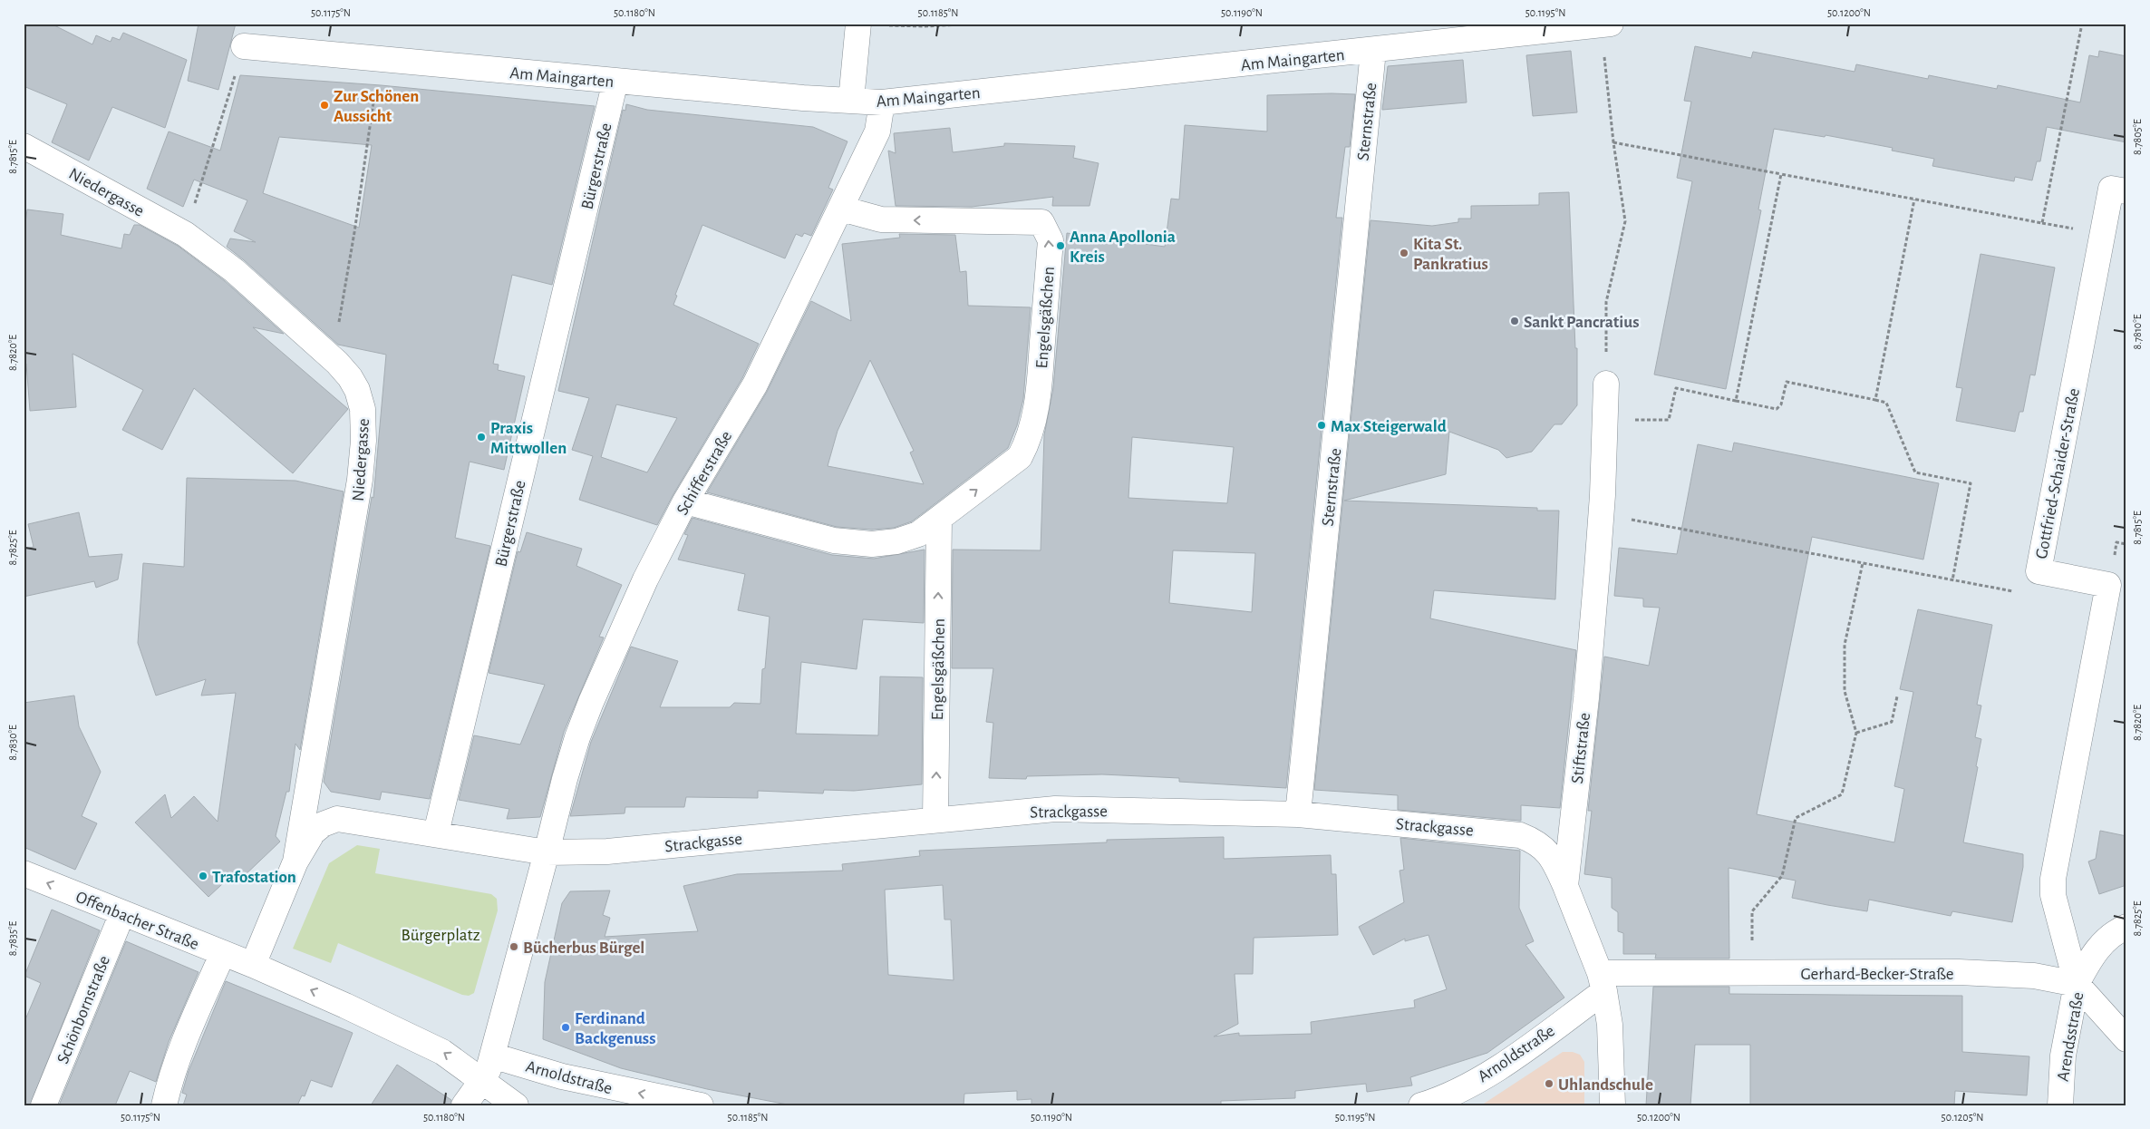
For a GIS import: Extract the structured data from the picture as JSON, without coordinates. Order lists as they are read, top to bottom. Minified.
{"streets":{"street":["Am Maingarten","Sternstraße","Bürgerstraße","Niedergasse","Engelsgäßchen","Schifferstraße","Gottfried-Schaider-Straße","Stiftstraße","Strackgasse","Offenbacher Straße","Gerhard-Becker-Straße","Schönbornstraße","Arendsstraße","Arnoldstraße"]},"crossings":[["Am Maingarten","Sternstraße"],["Am Maingarten","Bürgerstraße"],["Am Maingarten","Schifferstraße"],["Sternstraße","Strackgasse"],["Engelsgäßchen","Schifferstraße"],["Engelsgäßchen","Strackgasse"],["Schifferstraße","Strackgasse"],["Gottfried-Schaider-Straße","Gerhard-Becker-Straße"],["Gottfried-Schaider-Straße","Arendsstraße"],["Stiftstraße","Strackgasse"],["Stiftstraße","Gerhard-Becker-Straße"],["Stiftstraße","Arnoldstraße"],["Offenbacher Straße","Schönbornstraße"],["Gerhard-Becker-Straße","Arendsstraße"],["Gerhard-Becker-Straße","Arnoldstraße"]],"one_way":["Offenbacher Straße","Arnoldstraße"],"parks":["Bürgerplatz"],"places":["Zur Schönen Aussicht","Anna Apollonia Kreis","Kita St. Pankratius","Sankt Pancratius","Max Steigerwald","Praxis Mittwollen","Trafostation","Bücherbus Bürgel","Ferdinand Backgenuss","Uhlandschule"],"coordinates":["50.1175°N","50.1180°N","50.1185°N","50.1190°N","50.1195°N","50.1200°N","8.7805°E","8.7815°E","8.7810°E","8.7820°E","8.7825°E","8.7830°E","8.7835°E","50.1205°N"]}
